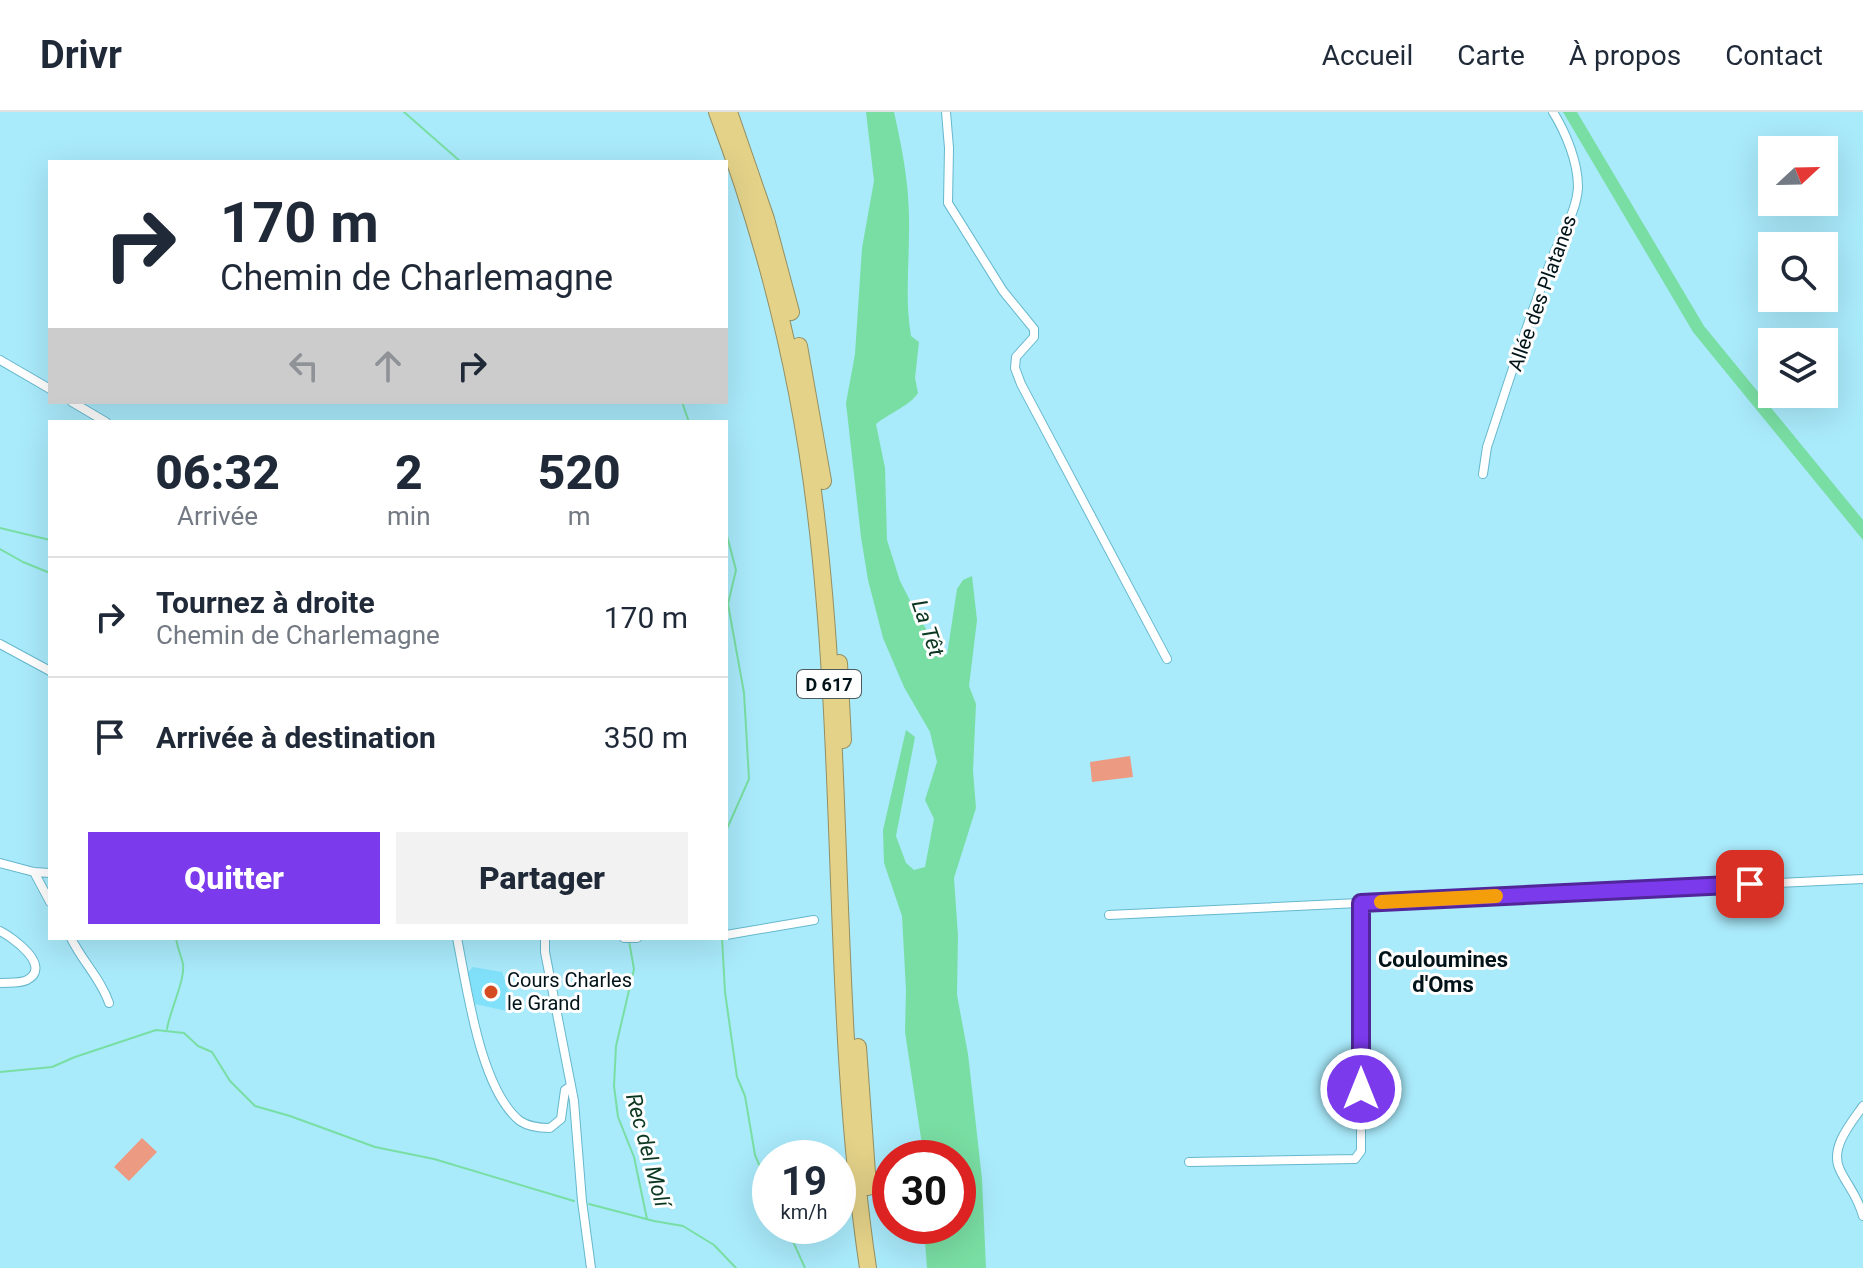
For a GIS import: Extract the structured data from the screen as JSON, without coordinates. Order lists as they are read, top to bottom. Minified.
{"streets":{"highway":["D 617"],"street":["Allée des Platanes"]},"districts":["Couloumines d'Oms"],"water":["La Têt","Rec del Molí"],"places":["Cours Charles le Grand"],"north":"right","page":{"header":"Drivr","nav":["Accueil","Carte","À propos","Contact"],"turn":["170 m","Chemin de Charlemagne"],"eta":["06:32","Arrivée","2","min","520","m"],"list":[{"name":"Tournez à droite","note":"Chemin de Charlemagne","value":"170 m"},{"name":"Arrivée à destination","value":"350 m"}],"buttons":["Quitter","Partager"],"speed":"19 km/h","limit":"30"}}
